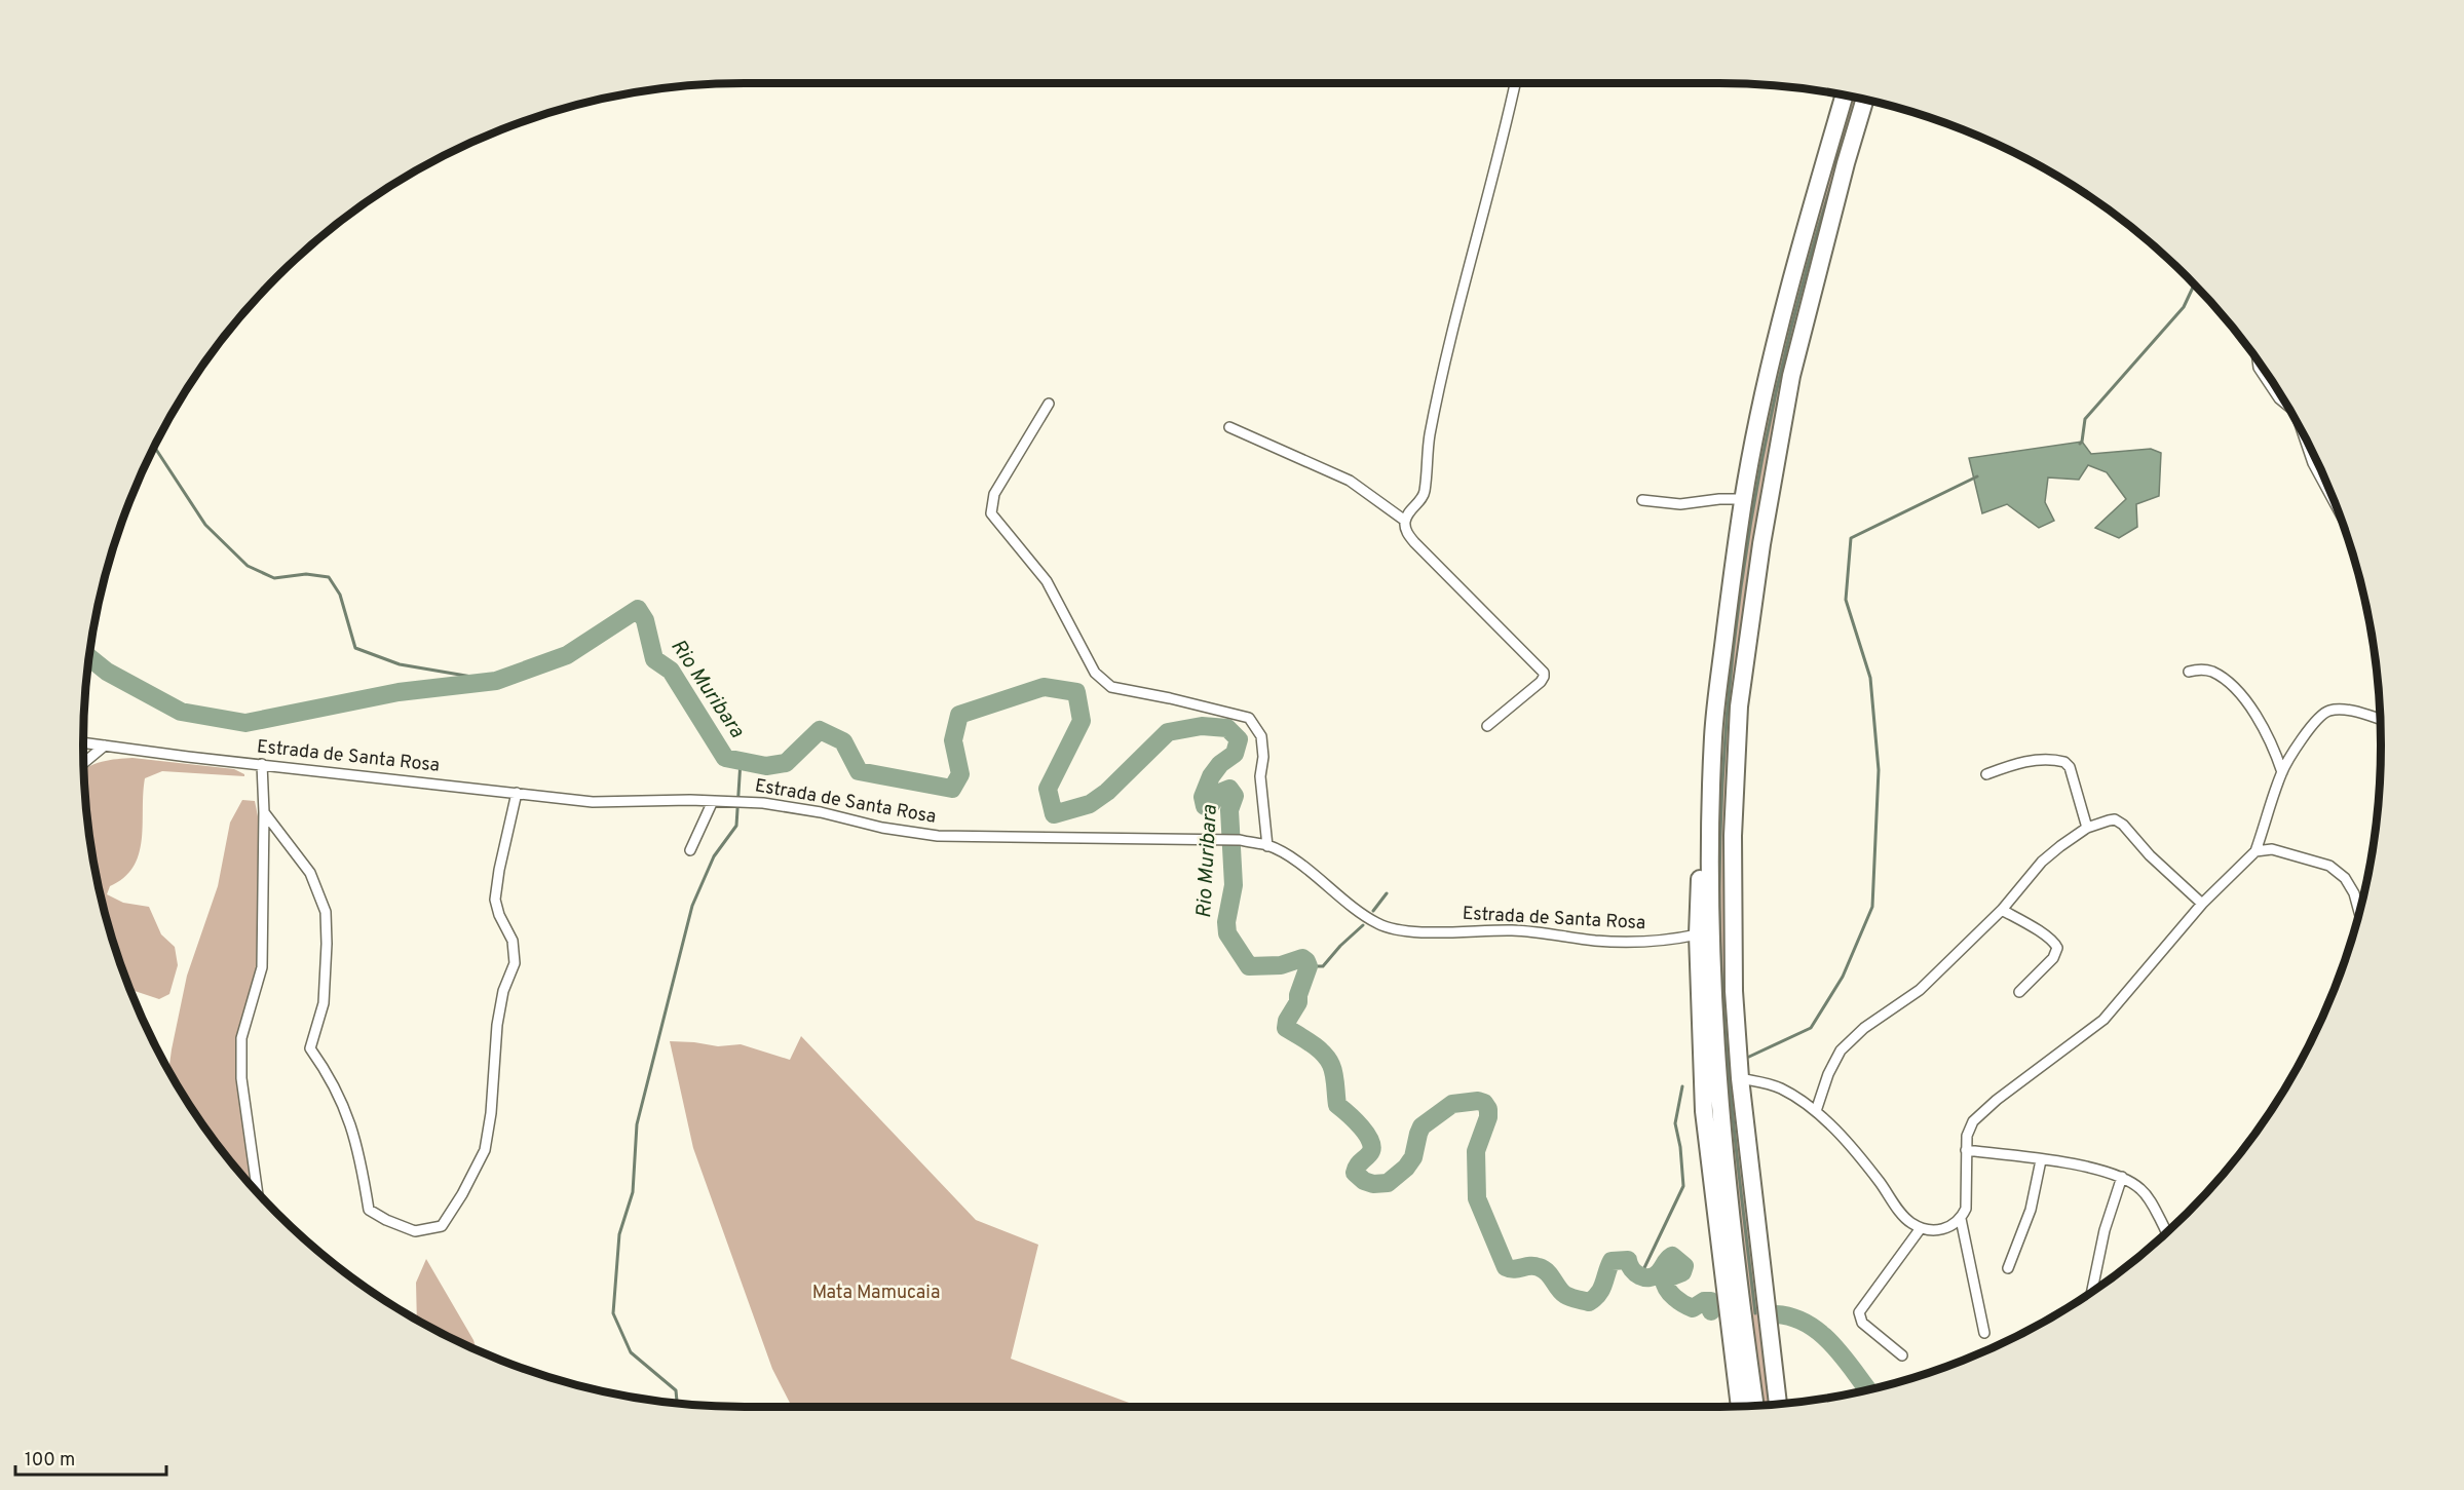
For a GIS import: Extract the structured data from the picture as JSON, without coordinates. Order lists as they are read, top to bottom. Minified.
{"streets":{"street":["Estrada de Santa Rosa"]},"water":["Rio Muribara"],"parks":["Mata Mamucaia"],"scale_bar":"100 m"}
